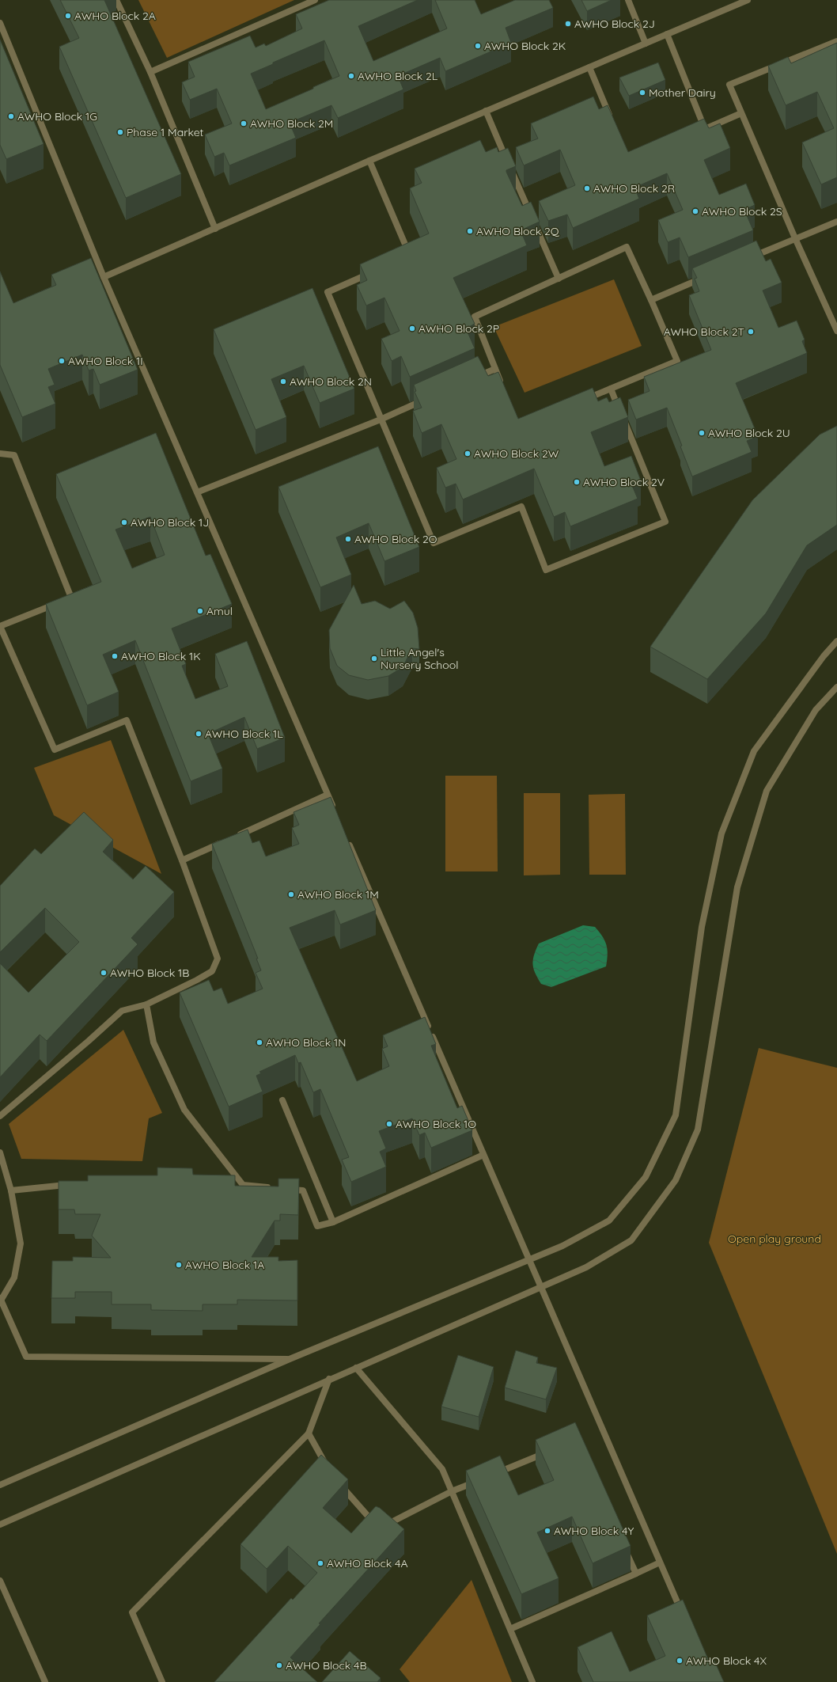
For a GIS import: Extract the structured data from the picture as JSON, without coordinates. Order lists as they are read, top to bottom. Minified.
{"parks":["Open play ground"],"places":["AWHO Block 2A","AWHO Block 2J","AWHO Block 2K","AWHO Block 2L","Mother Dairy","AWHO Block 1G","AWHO Block 2M","Phase 1 Market","AWHO Block 2R","AWHO Block 2S","AWHO Block 2Q","AWHO Block 2P","AWHO Block 2T","AWHO Block 1I","AWHO Block 2N","AWHO Block 2U","AWHO Block 2W","AWHO Block 2V","AWHO Block 1J","AWHO Block 2O","Amul","AWHO Block 1K","Little Angel's Nursery School","AWHO Block 1L","AWHO Block 1M","AWHO Block 1B","AWHO Block 1N","AWHO Block 1O","AWHO Block 1A","AWHO Block 4Y","AWHO Block 4A","AWHO Block 4X","AWHO Block 4B"]}
